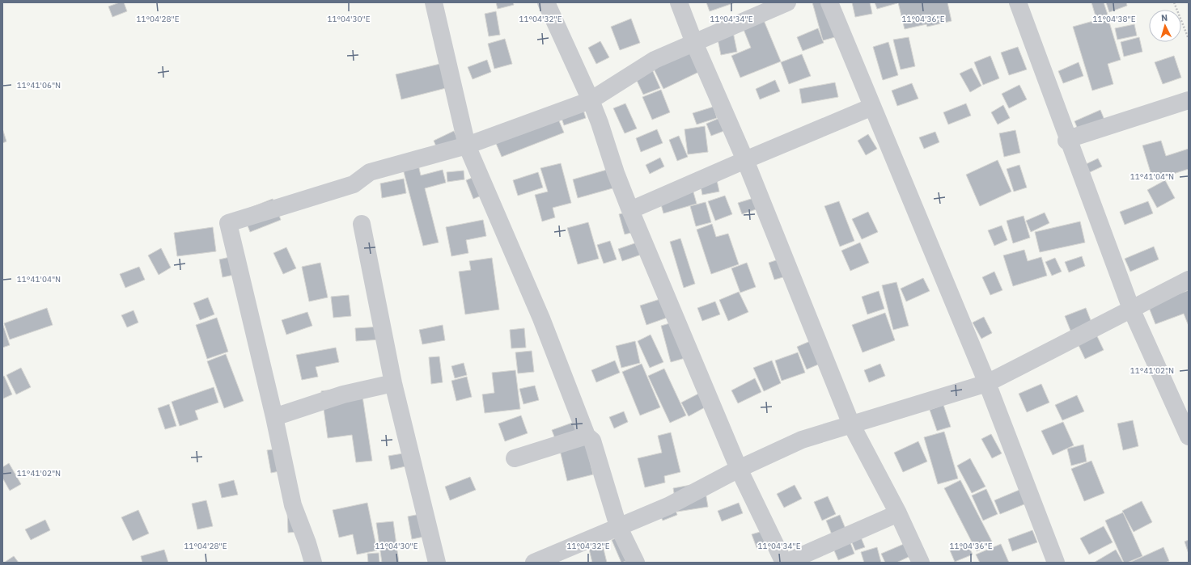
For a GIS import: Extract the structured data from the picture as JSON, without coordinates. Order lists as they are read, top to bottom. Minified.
{"north":"top","coordinates":["11°04'28\"E","11°04'30\"E","11°04'32\"E","11°04'34\"E","11°04'36\"E","11°04'38\"E","11°41'06\"N","11°41'04\"N","11°41'02\"N"]}
